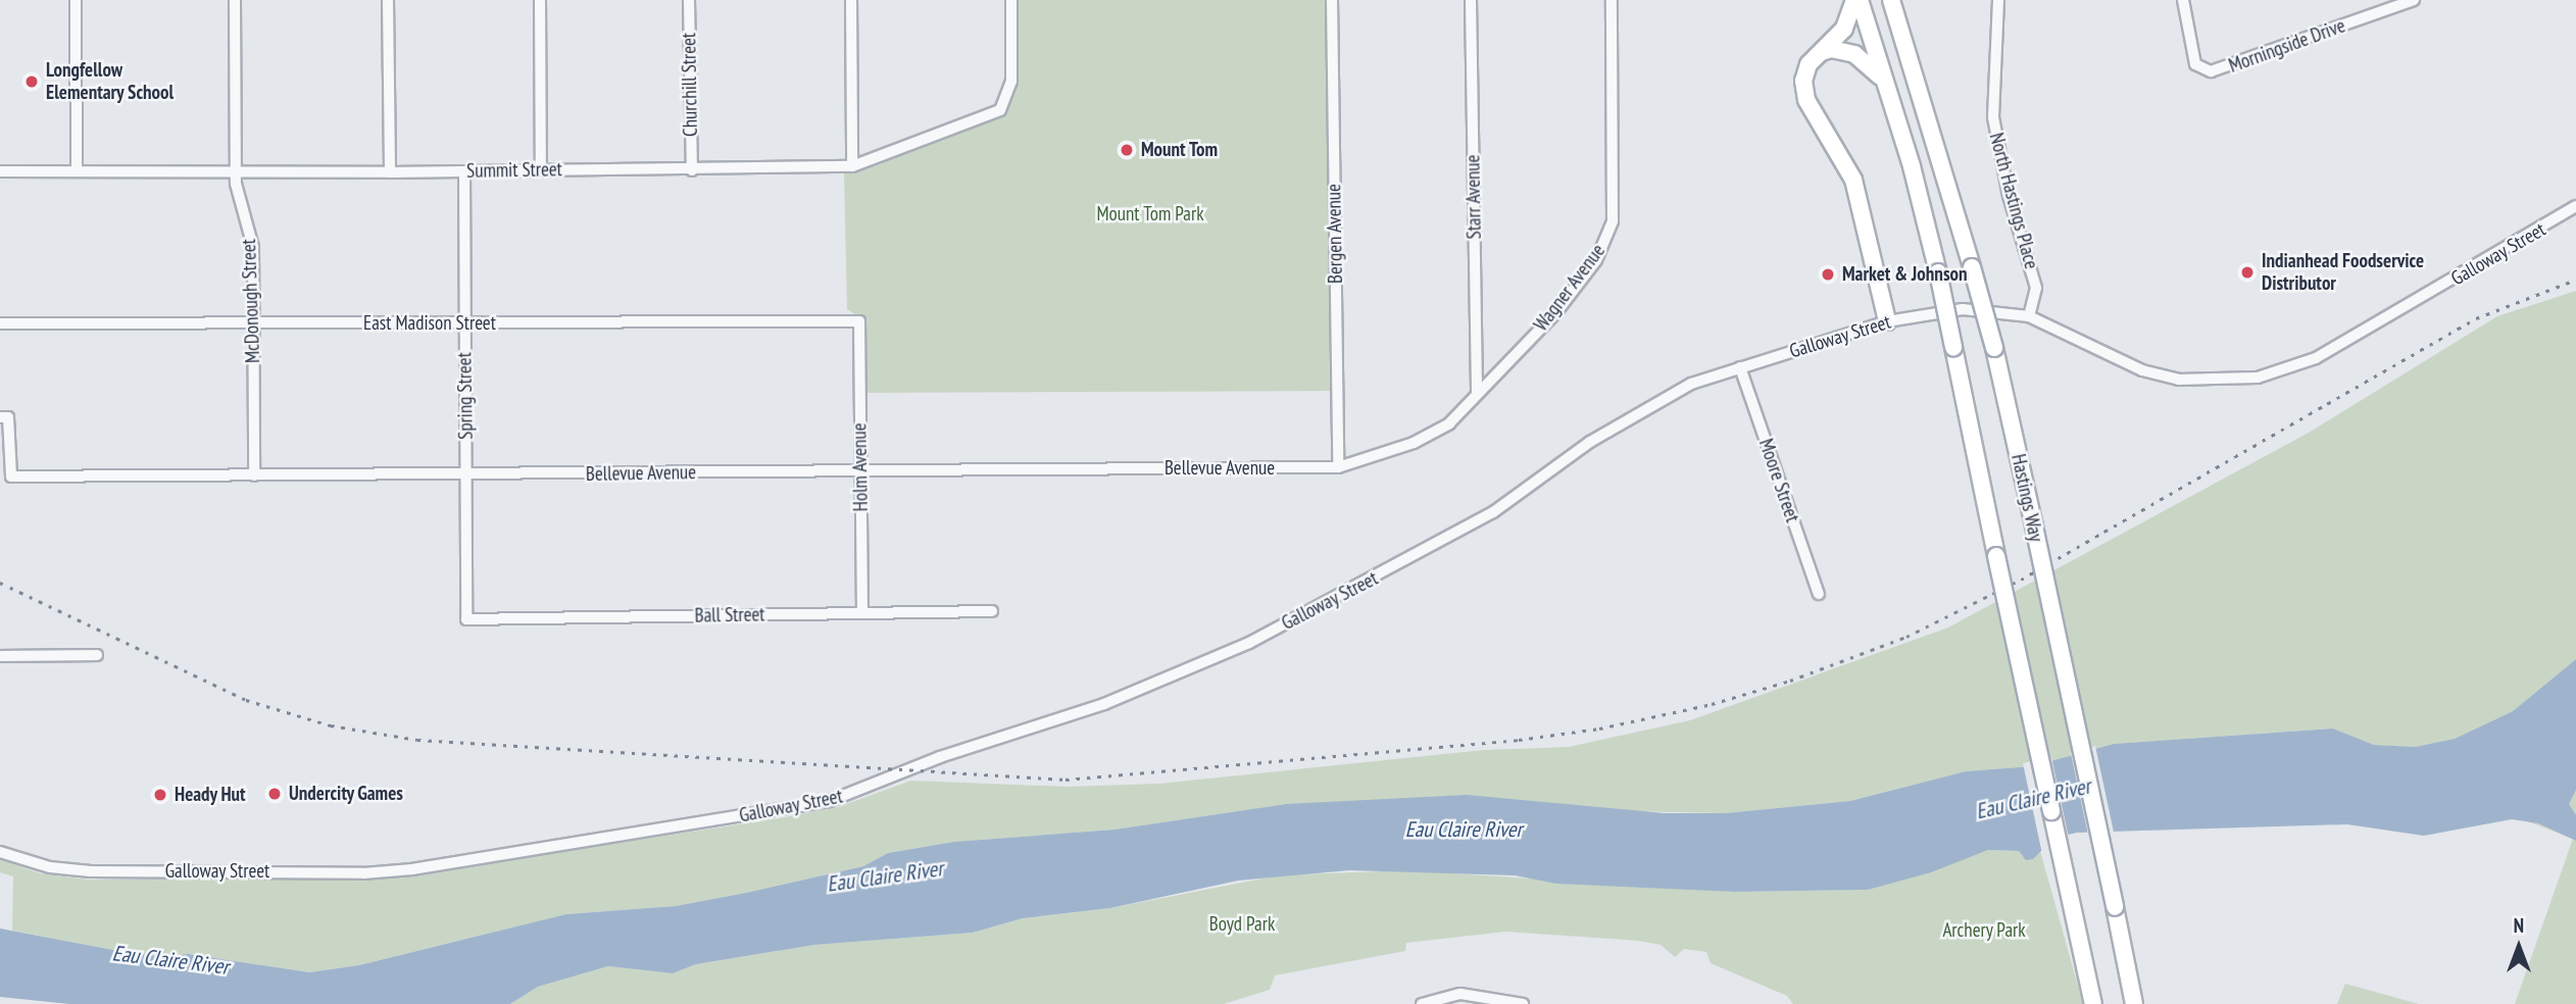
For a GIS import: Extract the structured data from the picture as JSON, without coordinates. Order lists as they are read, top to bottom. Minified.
{"streets":{"main road":["Hastings Way"],"street":["Morningside Drive","Churchill Street","Summit Street","Starr Avenue","North Hastings Place","Bergen Avenue","Galloway Street","Wagner Avenue","McDonough Street","East Madison Street","Spring Street","Holm Avenue","Bellevue Avenue","Moore Street","Ball Street"]},"crossings":[["Churchill Street","Summit Street"],["Summit Street","McDonough Street"],["Summit Street","Spring Street"],["Starr Avenue","Wagner Avenue"],["North Hastings Place","Galloway Street"],["Bergen Avenue","Wagner Avenue"],["Bergen Avenue","Bellevue Avenue"],["Galloway Street","Moore Street"],["Wagner Avenue","Bellevue Avenue"],["McDonough Street","East Madison Street"],["McDonough Street","Bellevue Avenue"],["East Madison Street","Spring Street"],["East Madison Street","Holm Avenue"],["Spring Street","Bellevue Avenue"],["Spring Street","Ball Street"],["Holm Avenue","Bellevue Avenue"],["Holm Avenue","Ball Street"]],"water":["Eau Claire River"],"parks":["Mount Tom Park","Boyd Park","Archery Park"],"places":["Longfellow Elementary School","Mount Tom","Indianhead Foodservice Distributor","Market & Johnson","Undercity Games","Heady Hut"],"north":"top"}
